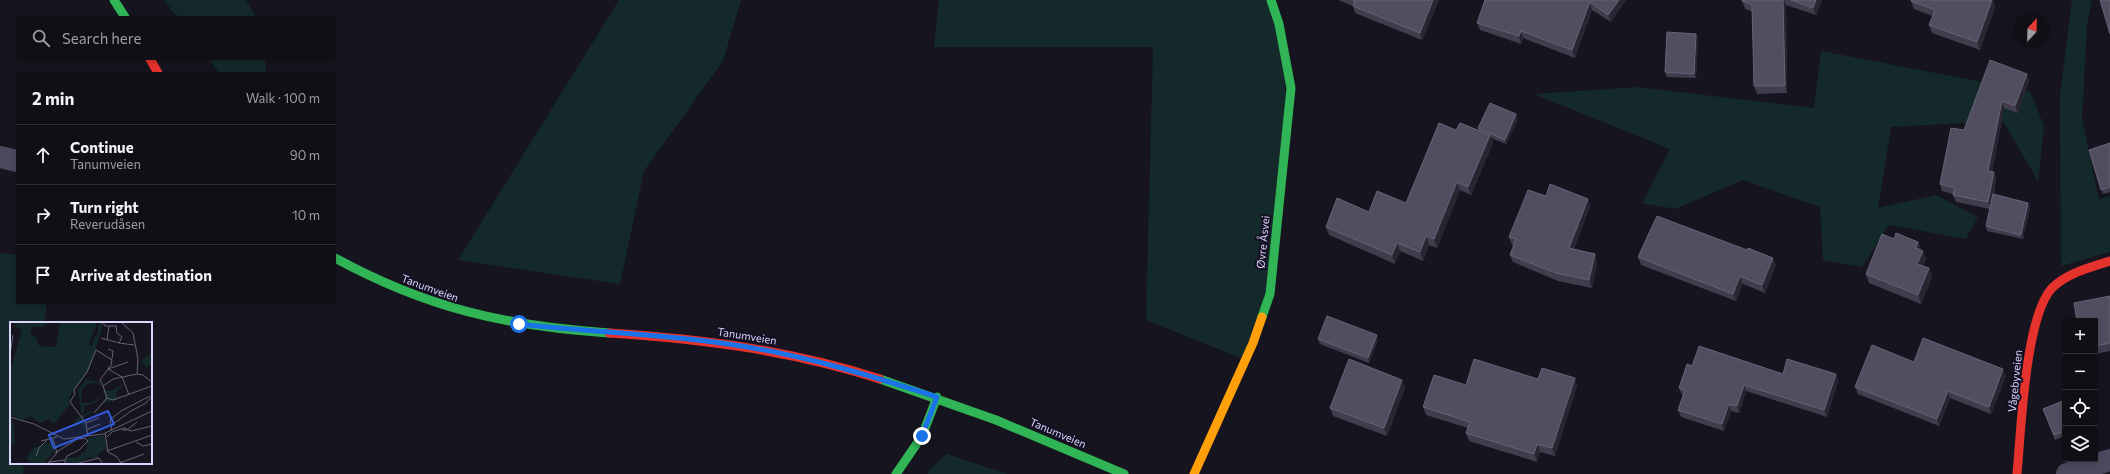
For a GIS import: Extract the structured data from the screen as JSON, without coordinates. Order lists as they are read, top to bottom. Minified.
{"streets":{"main road":["Øvre Åsvei","Tanumveien","Vågebyveien"]},"north":"top","page":{"search":"Search here","heading":["2 min","Walk · 100 m"],"list":[["Continue","Tanumveien","90 m"],["Turn right","Reverudåsen","10 m"],"Arrive at destination"],"map_buttons":["+","−"]}}
